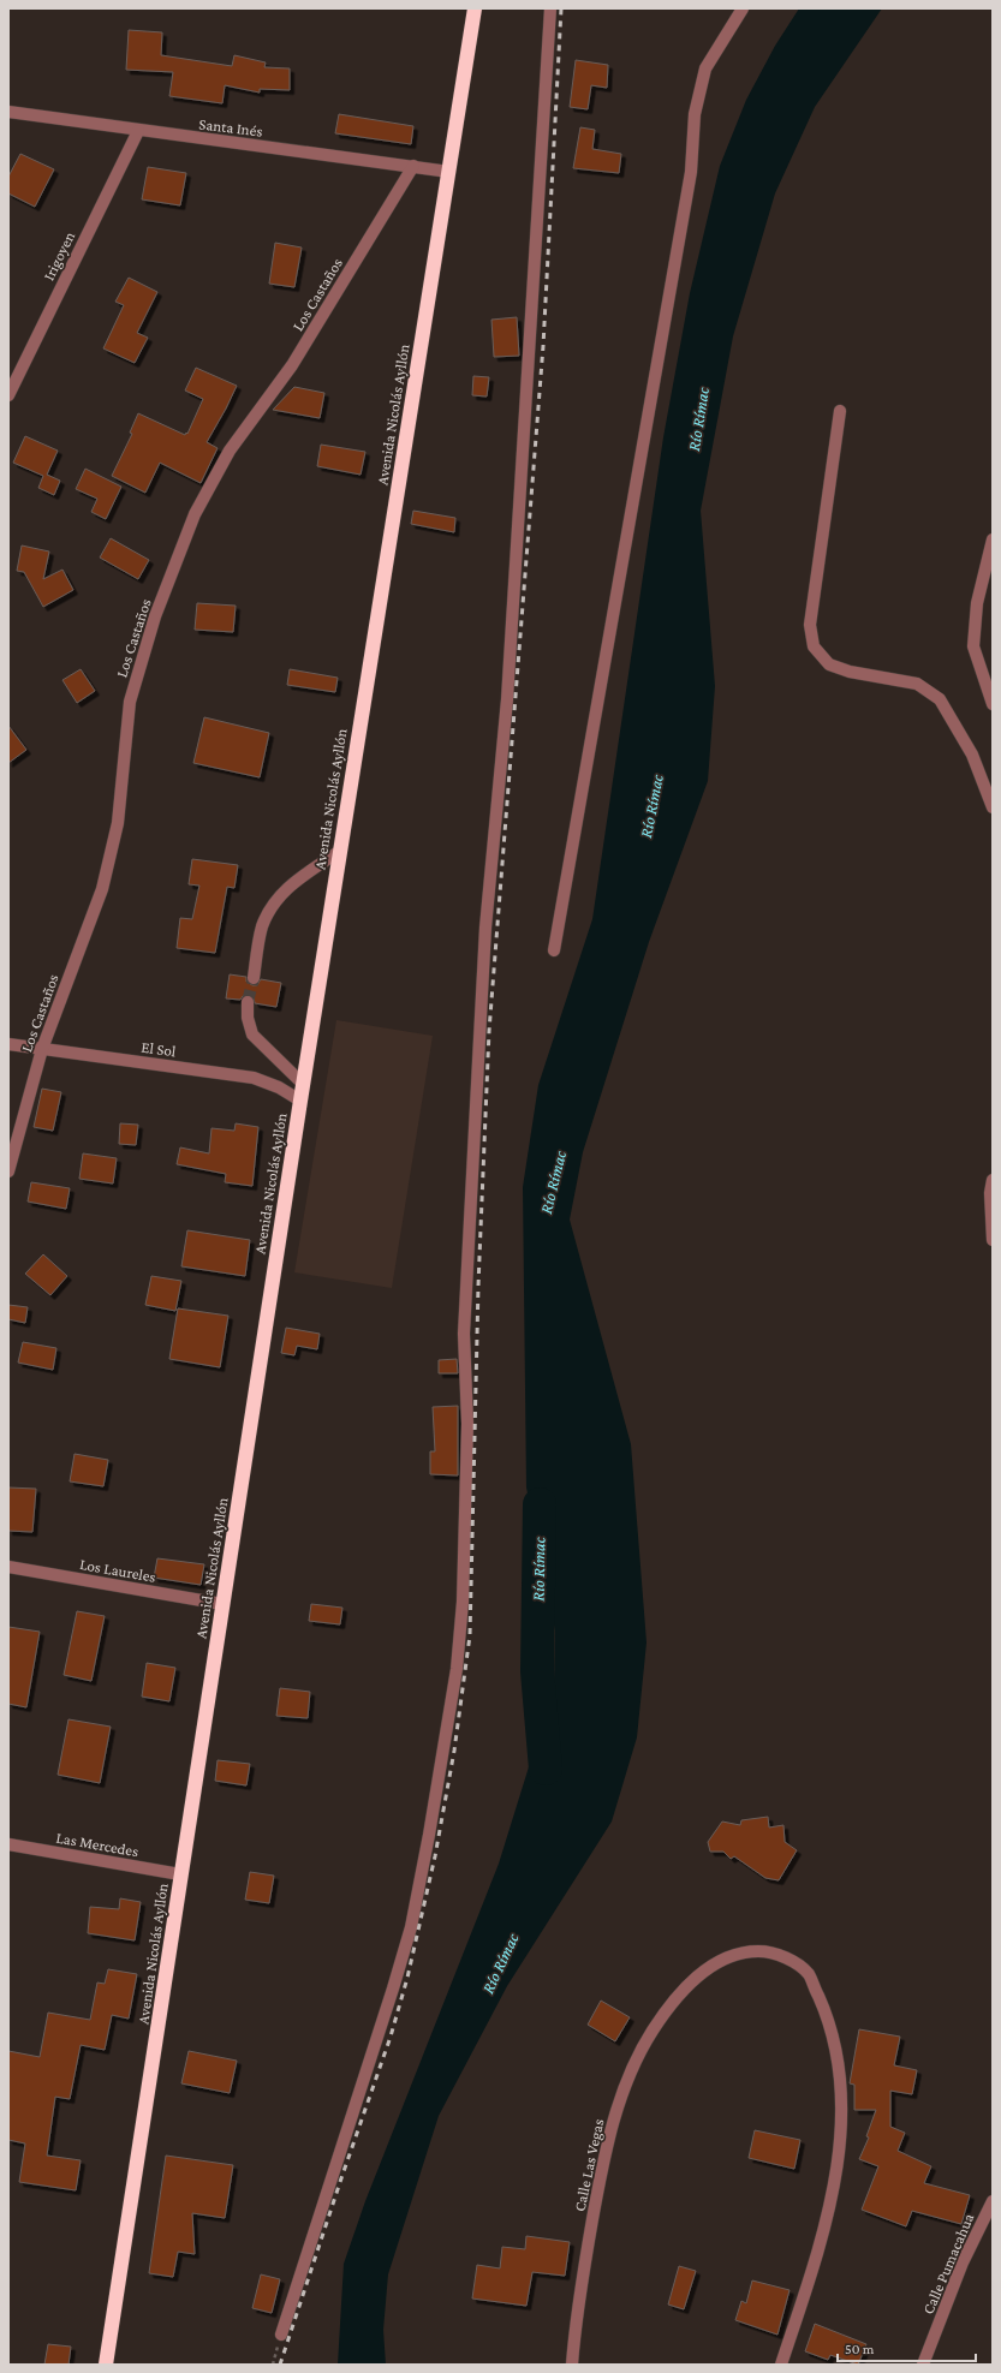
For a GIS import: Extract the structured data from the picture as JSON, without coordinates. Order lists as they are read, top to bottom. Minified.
{"streets":{"highway":["Avenida Nicolás Ayllón"],"street":["Santa Inés","Irigoyen","Los Castaños","El Sol","Los Laureles","Las Mercedes","Calle Las Vegas","Calle Pumacahua"]},"crossings":[["Santa Inés","Irigoyen"],["Santa Inés","Los Castaños"],["Santa Inés","Avenida Nicolás Ayllón"],["Los Castaños","El Sol"],["Avenida Nicolás Ayllón","El Sol"],["Avenida Nicolás Ayllón","Los Laureles"],["Avenida Nicolás Ayllón","Las Mercedes"]],"water":["Río Rímac"],"scale_bar":"50 m"}
